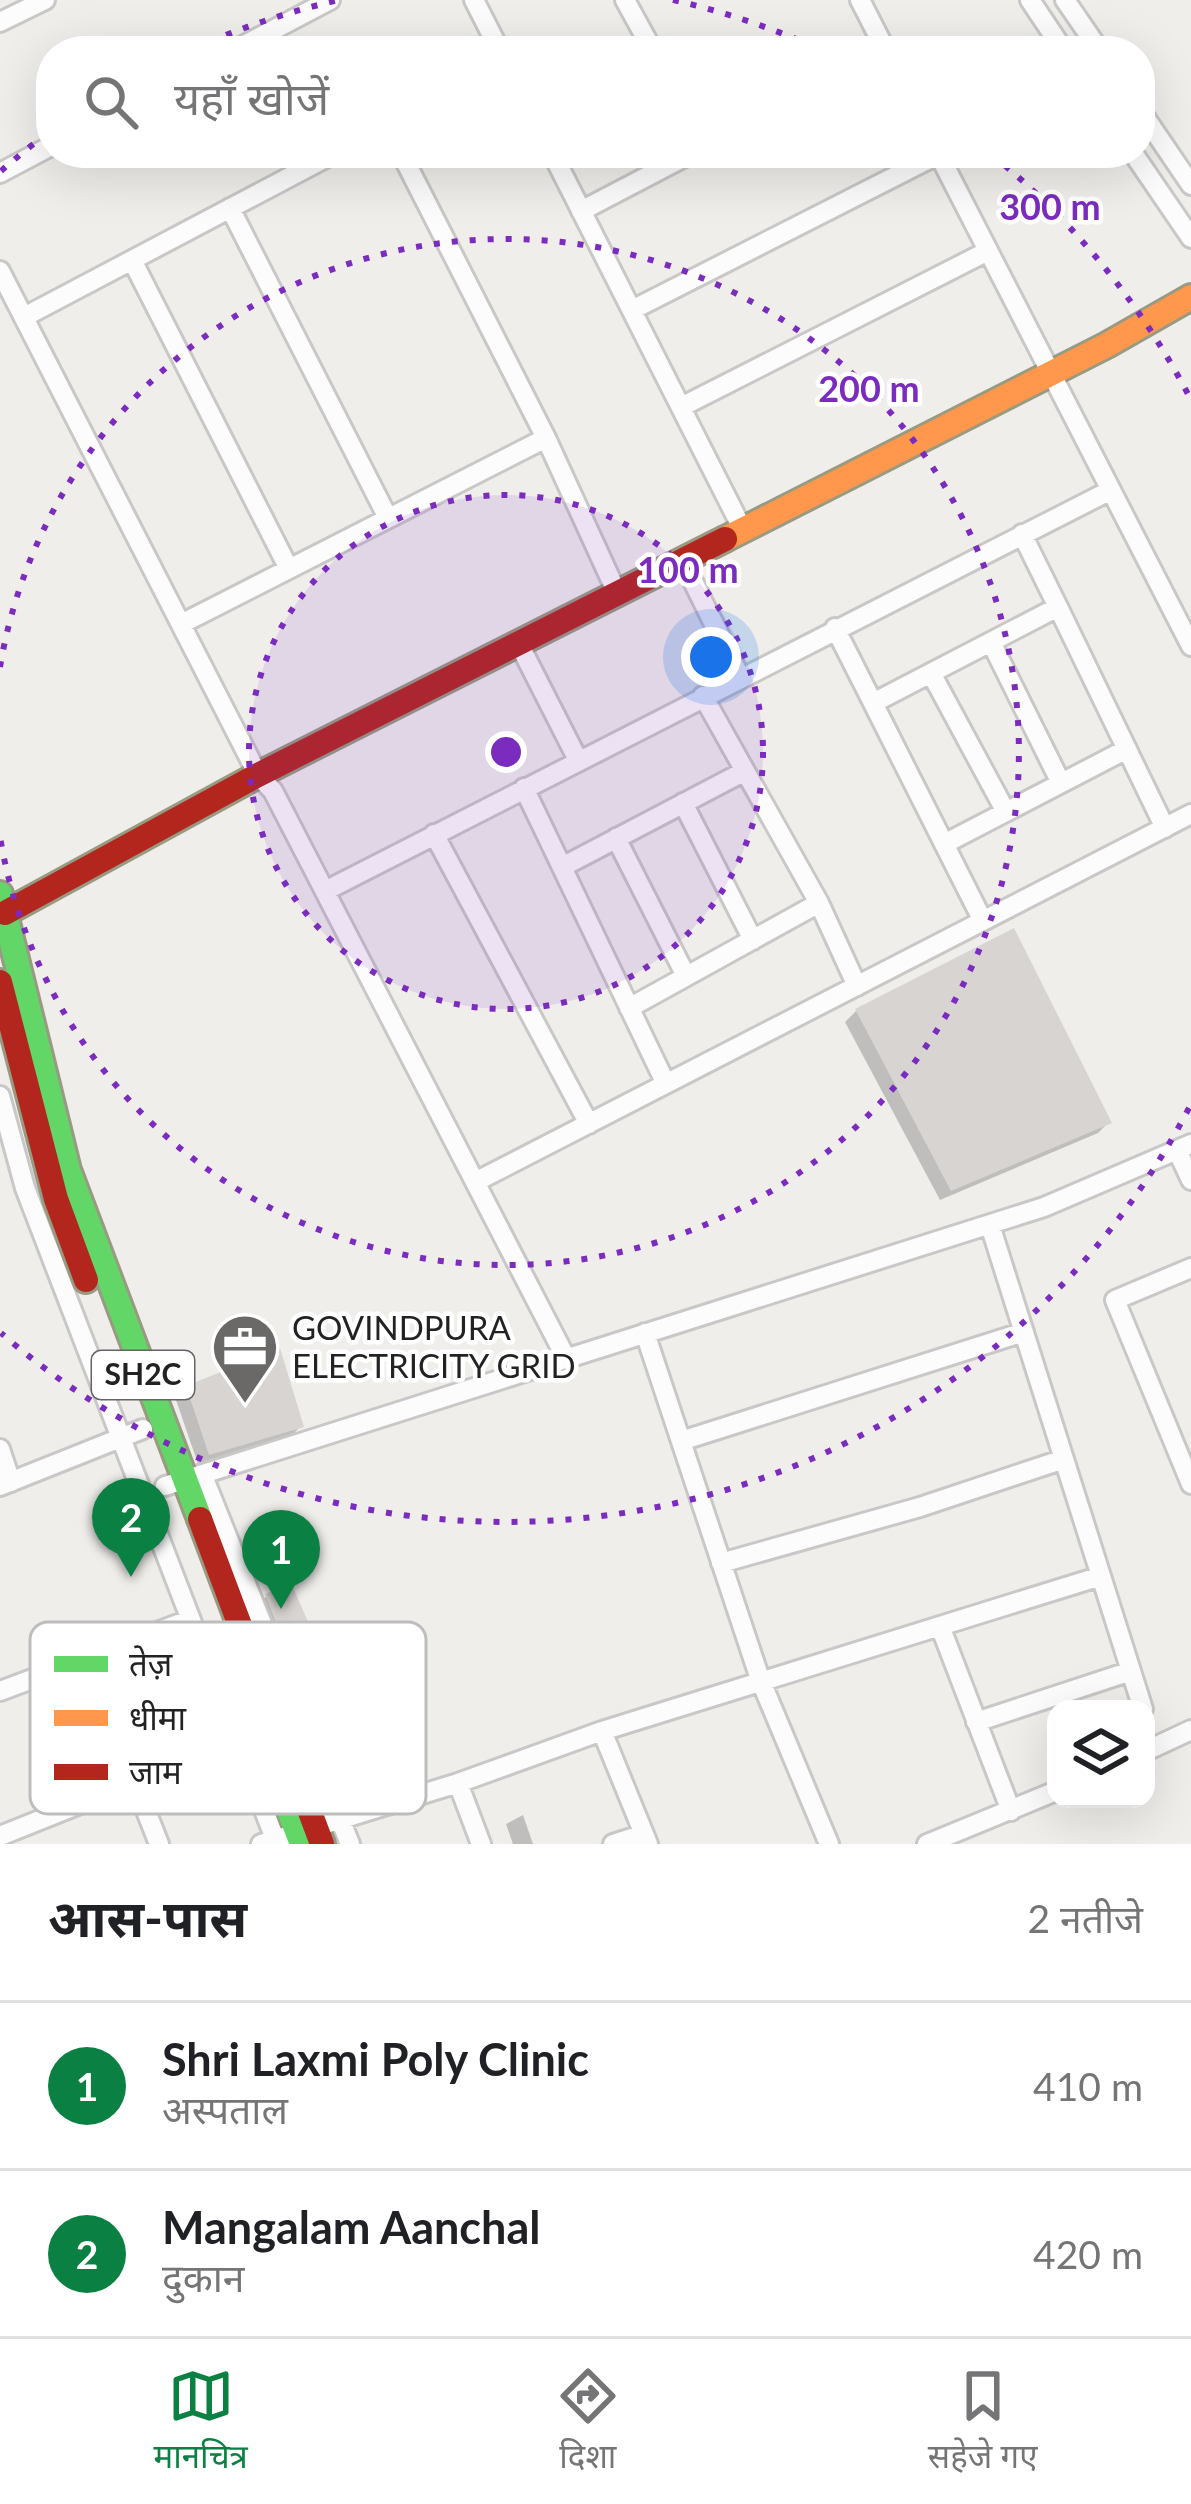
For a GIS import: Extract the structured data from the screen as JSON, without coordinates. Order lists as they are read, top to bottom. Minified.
{"streets":{"main road":["SH2C"]},"places":{"office":["GOVINDPURA ELECTRICITY GRID"]},"legend":["तेज़","धीमा","जाम"],"page":{"search":"यहाँ खोजें","pins":["2","1"],"heading":["आस-पास","2 नतीजे"],"list":[{"mark":"1","name":"Shri Laxmi Poly Clinic","note":"अस्पताल","value":"410 m"},{"mark":"2","name":"Mangalam Aanchal","note":"दुकान","value":"420 m"}],"nav":["मानचित्र","दिशा","सहेजे गए"]},"rings":["300 m","200 m","100 m"]}
